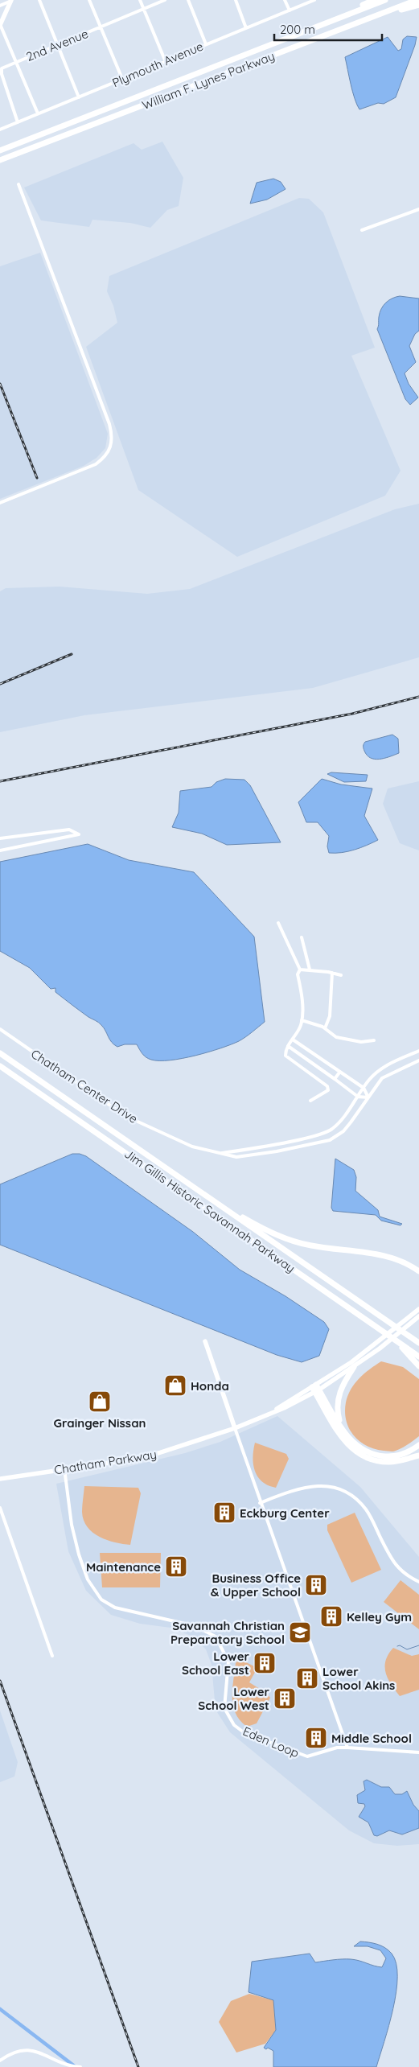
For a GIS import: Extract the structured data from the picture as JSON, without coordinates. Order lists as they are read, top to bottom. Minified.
{"streets":{"highway":["William F. Lynes Parkway","Jim Gillis Historic Savannah Parkway"],"main road":["Chatham Parkway"],"street":["2nd Avenue","Plymouth Avenue","Chatham Center Drive","Eden Loop"]},"crossings":[["2nd Avenue","Plymouth Avenue"],["Chatham Parkway","Eden Loop"]],"places":{"shop":["Honda","Grainger Nissan"],"building":["Eckburg Center","Maintenance","Business Office & Upper School","Kelley Gym","Lower School East","Lower School Akins","Lower School West","Middle School"],"school or university":["Savannah Christian Preparatory School"]},"scale_bar":"200 m"}
